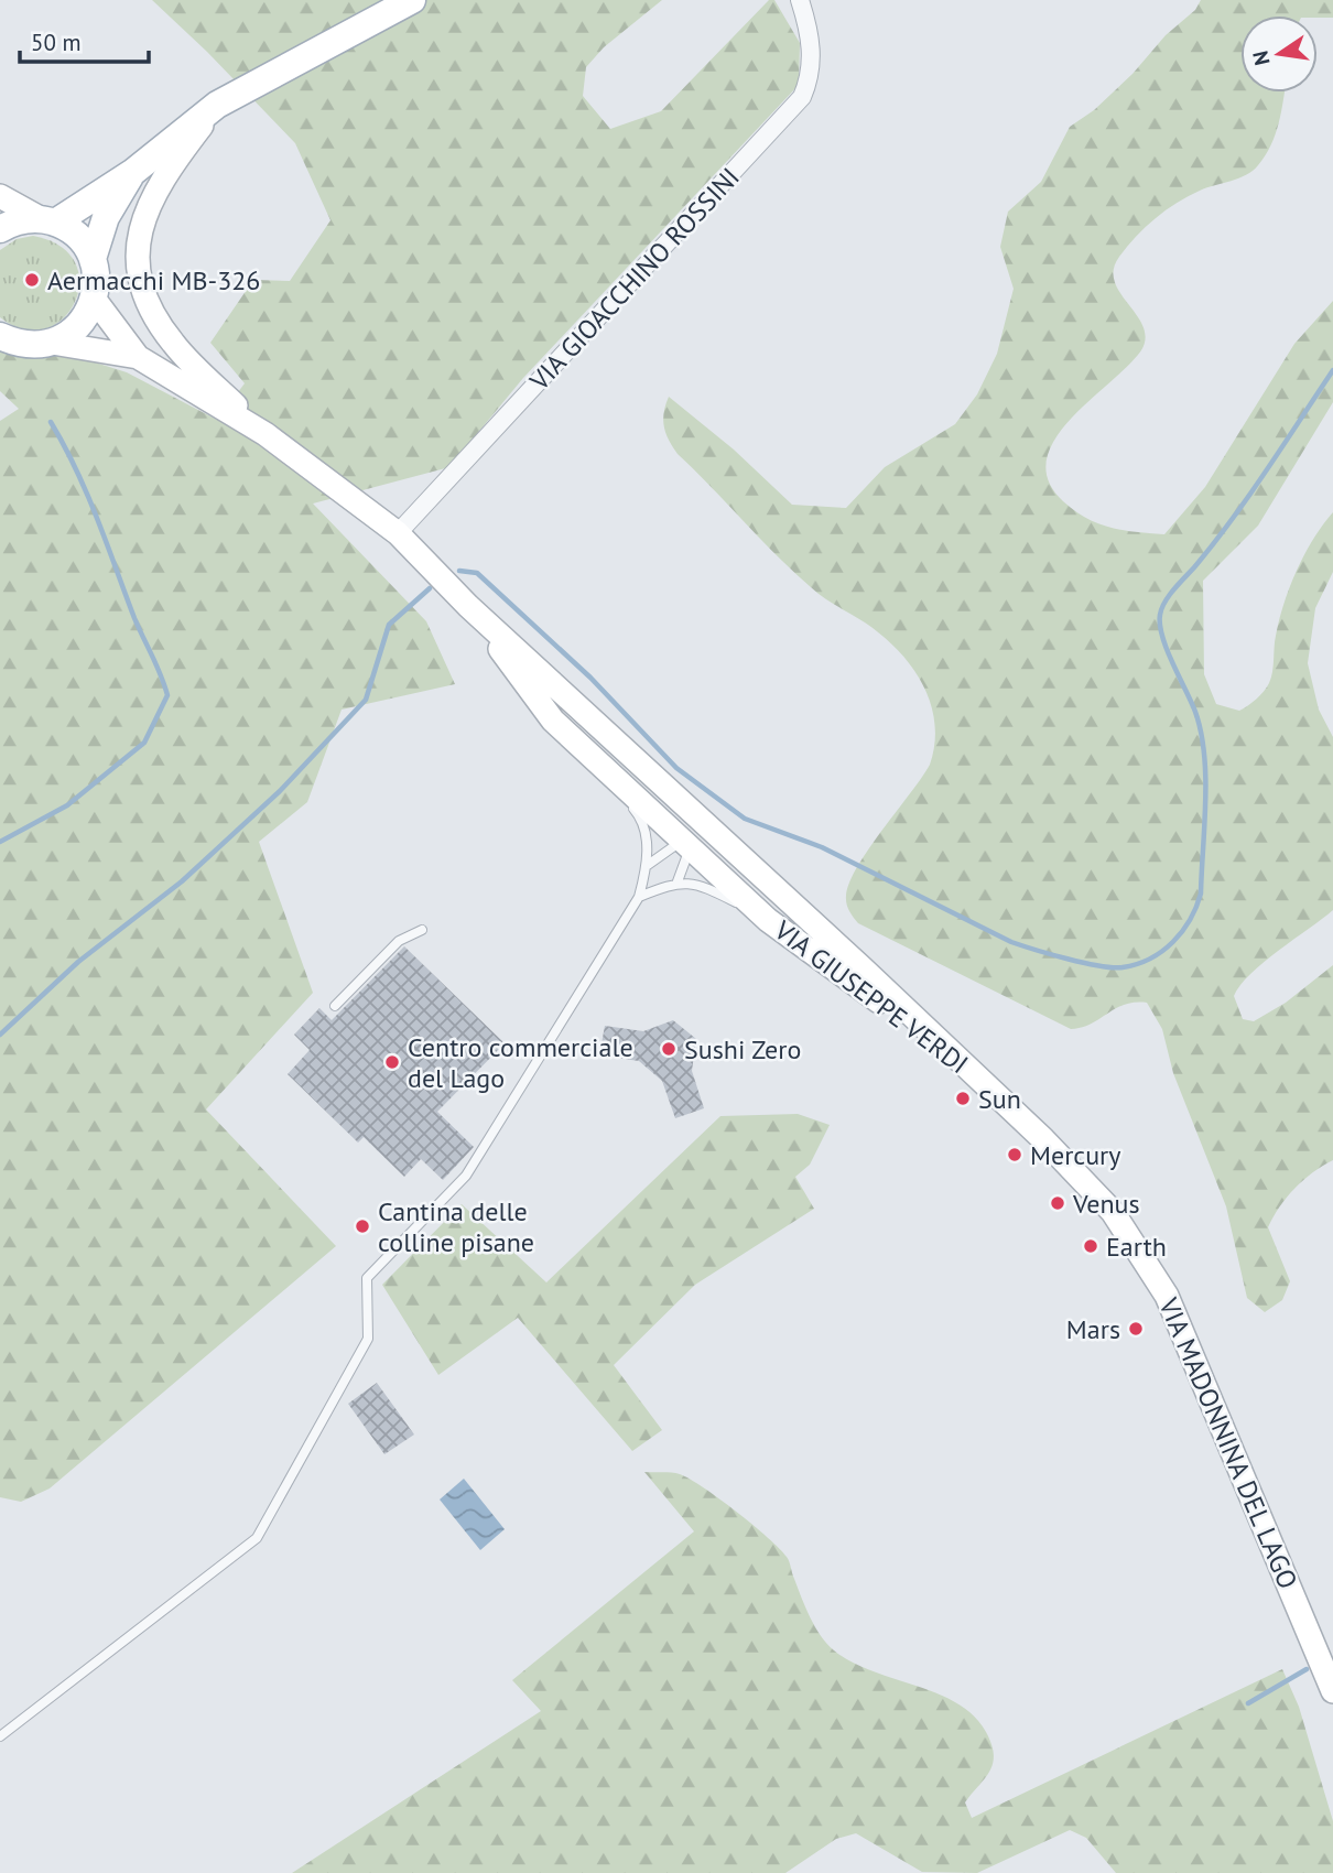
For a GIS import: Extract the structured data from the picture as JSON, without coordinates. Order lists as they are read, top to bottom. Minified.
{"streets":{"main road":["VIA GIUSEPPE VERDI","VIA MADONNINA DEL LAGO"],"street":["VIA GIOACCHINO ROSSINI"]},"crossings":[["VIA GIOACCHINO ROSSINI","VIA GIUSEPPE VERDI"],["VIA GIUSEPPE VERDI","VIA MADONNINA DEL LAGO"]],"places":["Aermacchi MB-326","Sushi Zero","Centro commerciale del Lago","Sun","Mercury","Venus","Cantina delle colline pisane","Earth","Mars"],"scale_bar":"50 m","north":"left"}
